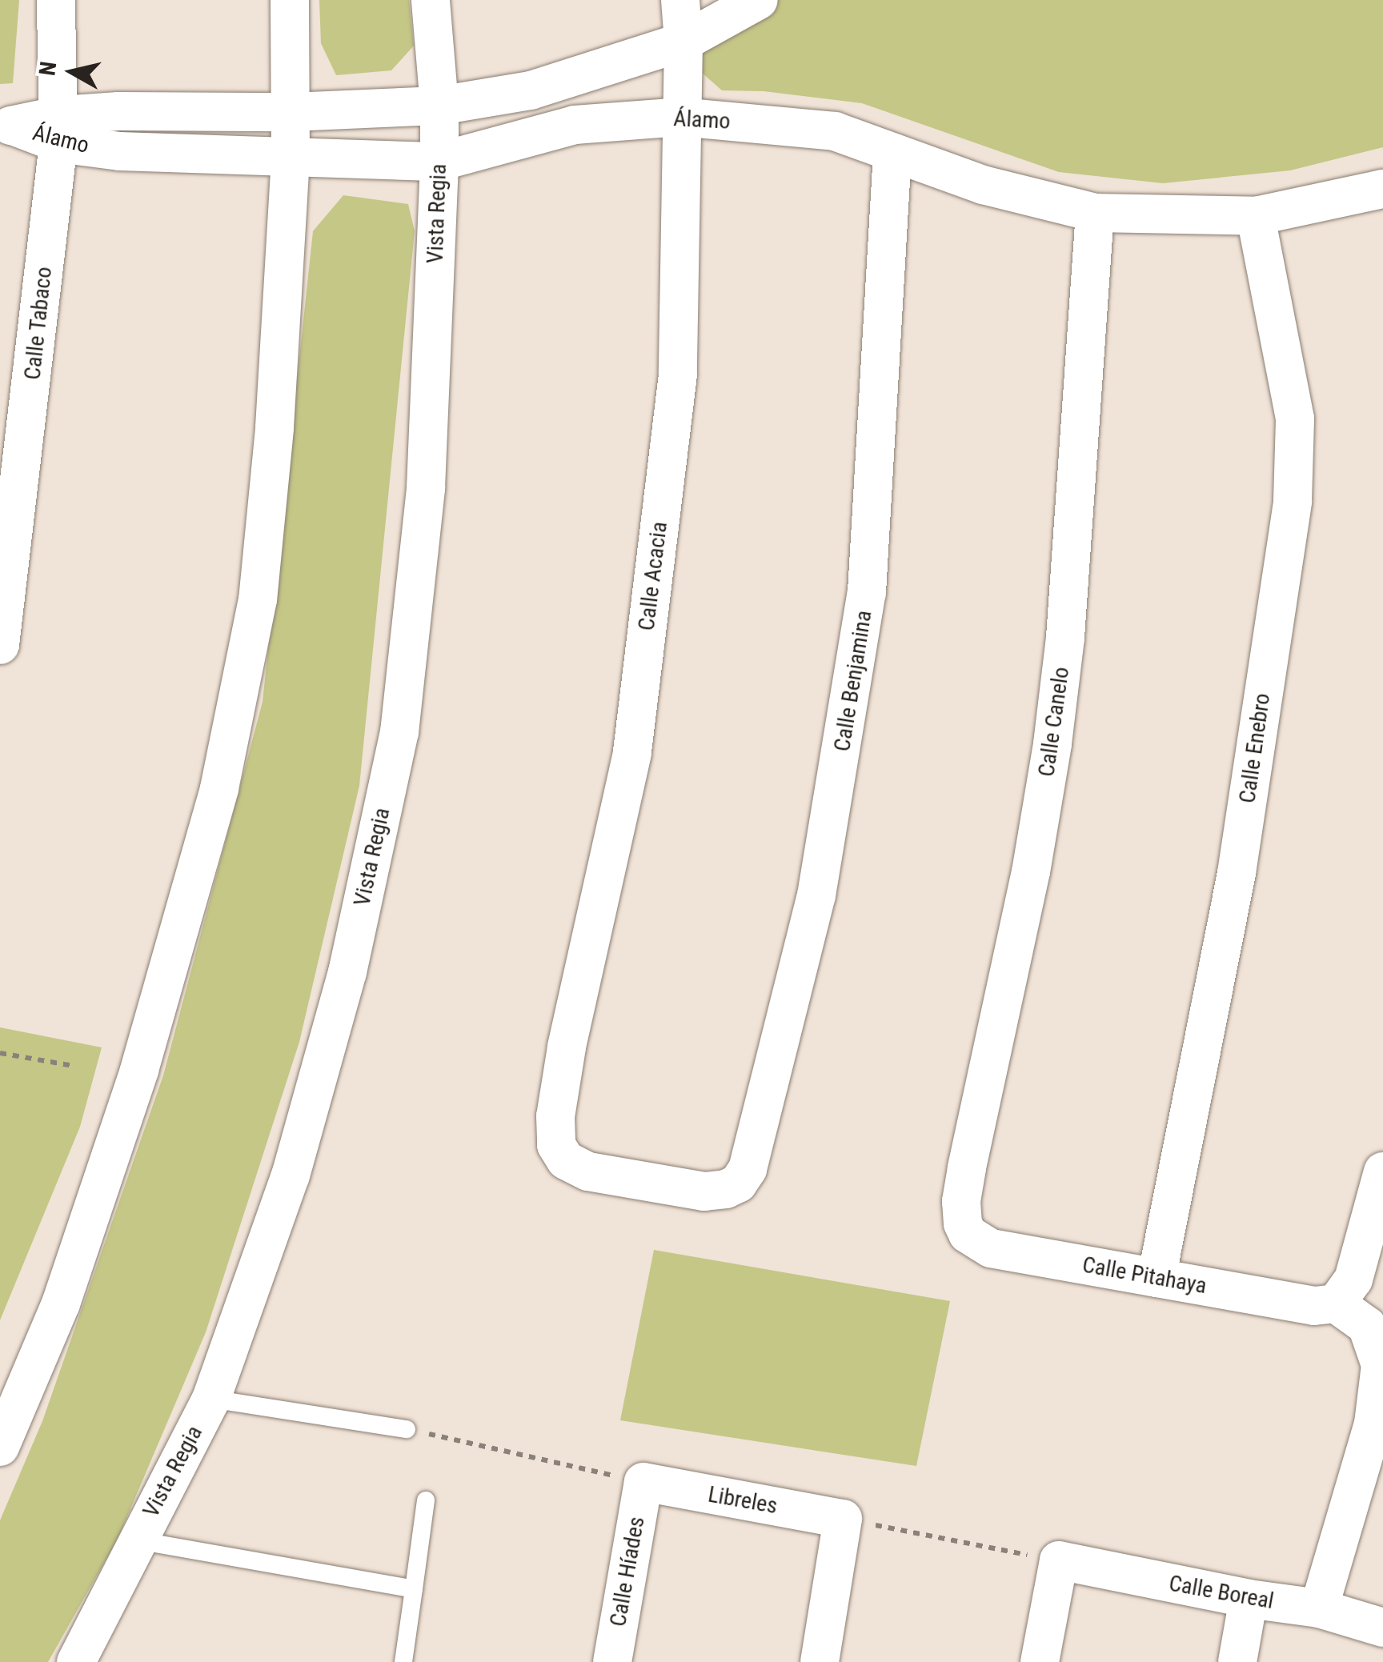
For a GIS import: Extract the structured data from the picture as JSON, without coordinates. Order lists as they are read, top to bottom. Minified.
{"streets":{"street":["Álamo","Vista Regia","Calle Tabaco","Calle Acacia","Calle Benjamina","Calle Canelo","Calle Enebro","Calle Pitahaya","Libreles","Calle Híades","Calle Boreal"]},"crossings":[["Álamo","Vista Regia"],["Álamo","Calle Tabaco"],["Álamo","Calle Acacia"],["Álamo","Calle Benjamina"],["Álamo","Calle Canelo"],["Álamo","Calle Enebro"],["Calle Acacia","Calle Benjamina"],["Calle Canelo","Calle Pitahaya"],["Calle Enebro","Calle Pitahaya"],["Libreles","Calle Híades"]],"north":"left"}
